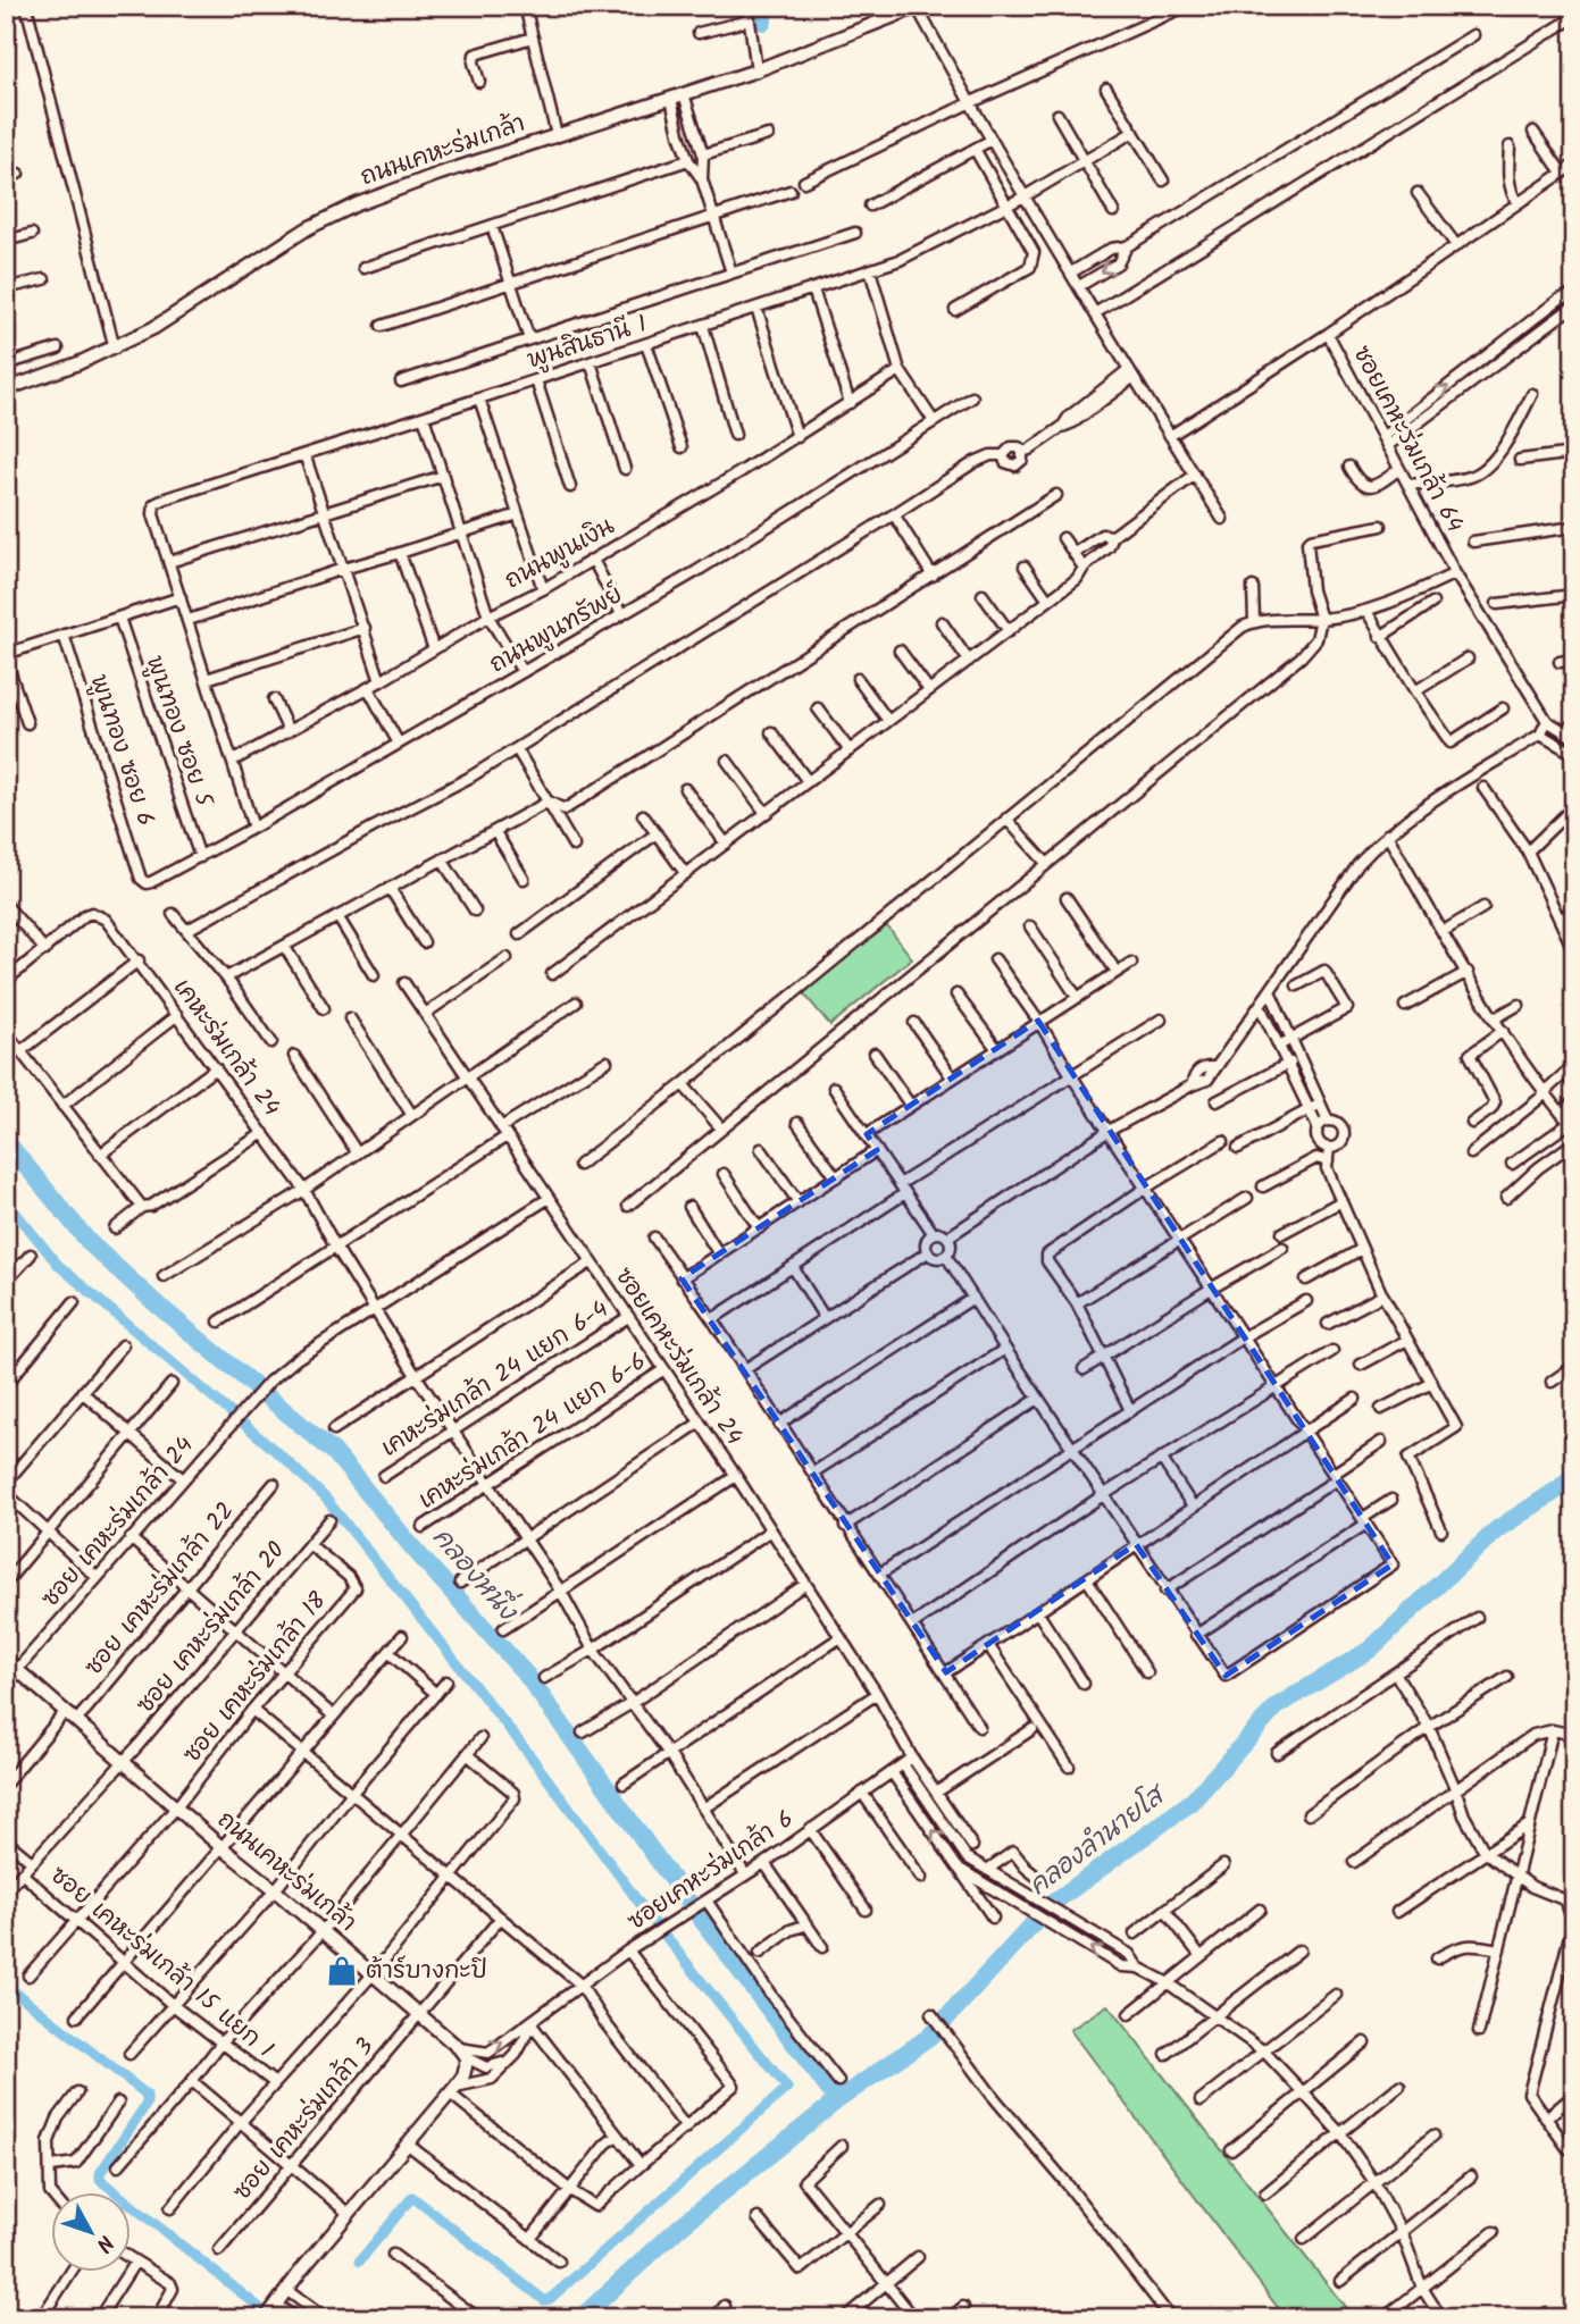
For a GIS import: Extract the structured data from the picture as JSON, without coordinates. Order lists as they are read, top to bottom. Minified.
{"streets":{"street":["ถนนเคหะร่มเกล้า","พูนสินธานี 1","ซอยเคหะร่มเกล้า 64","ถนนพูนเงิน","ถนนพูนทรัพย์","พูนทอง ซอย 5","พูนทอง ซอย 6","เคหะร่มเกล้า 24","ซอยเคหะร่มเกล้า 24","เคหะร่มเกล้า 24 แยก 6-4","เคหะร่มเกล้า 24 แยก 6-6","ซอย เคหะร่มเกล้า 24","ซอย เคหะร่มเกล้า 22","ซอย เคหะร่มเกล้า 20","ซอย เคหะร่มเกล้า 18","ซอยเคหะร่มเกล้า 6","ซอย เคหะร่มเกล้า 15 แยก 1","ซอย เคหะร่มเกล้า 3"]},"crossings":[["ถนนเคหะร่มเกล้า","ซอย เคหะร่มเกล้า 24"],["ถนนเคหะร่มเกล้า","ซอย เคหะร่มเกล้า 22"],["ถนนเคหะร่มเกล้า","ซอย เคหะร่มเกล้า 20"],["ถนนเคหะร่มเกล้า","ซอย เคหะร่มเกล้า 18"],["ถนนเคหะร่มเกล้า","ซอยเคหะร่มเกล้า 6"],["ถนนเคหะร่มเกล้า","ซอย เคหะร่มเกล้า 3"],["ถนนพูนทรัพย์","พูนทอง ซอย 5"],["ถนนพูนทรัพย์","พูนทอง ซอย 6"],["เคหะร่มเกล้า 24","เคหะร่มเกล้า 24 แยก 6-4"],["เคหะร่มเกล้า 24","เคหะร่มเกล้า 24 แยก 6-6"],["เคหะร่มเกล้า 24","ซอย เคหะร่มเกล้า 24"],["เคหะร่มเกล้า 24","ซอยเคหะร่มเกล้า 6"],["ซอยเคหะร่มเกล้า 24","เคหะร่มเกล้า 24 แยก 6-4"],["ซอยเคหะร่มเกล้า 24","เคหะร่มเกล้า 24 แยก 6-6"],["ซอยเคหะร่มเกล้า 24","ซอย เคหะร่มเกล้า 24"],["ซอยเคหะร่มเกล้า 24","ซอยเคหะร่มเกล้า 6"],["ซอย เคหะร่มเกล้า 20","ซอย เคหะร่มเกล้า 18"],["ซอย เคหะร่มเกล้า 20","ซอย เคหะร่มเกล้า 15 แยก 1"],["ซอย เคหะร่มเกล้า 18","ซอย เคหะร่มเกล้า 15 แยก 1"]],"water":["คลองหนึ่ง","คลองลำนายโส"],"places":{"shop":["ต้าร์บางกะปิ"]},"north":"bottom right"}
